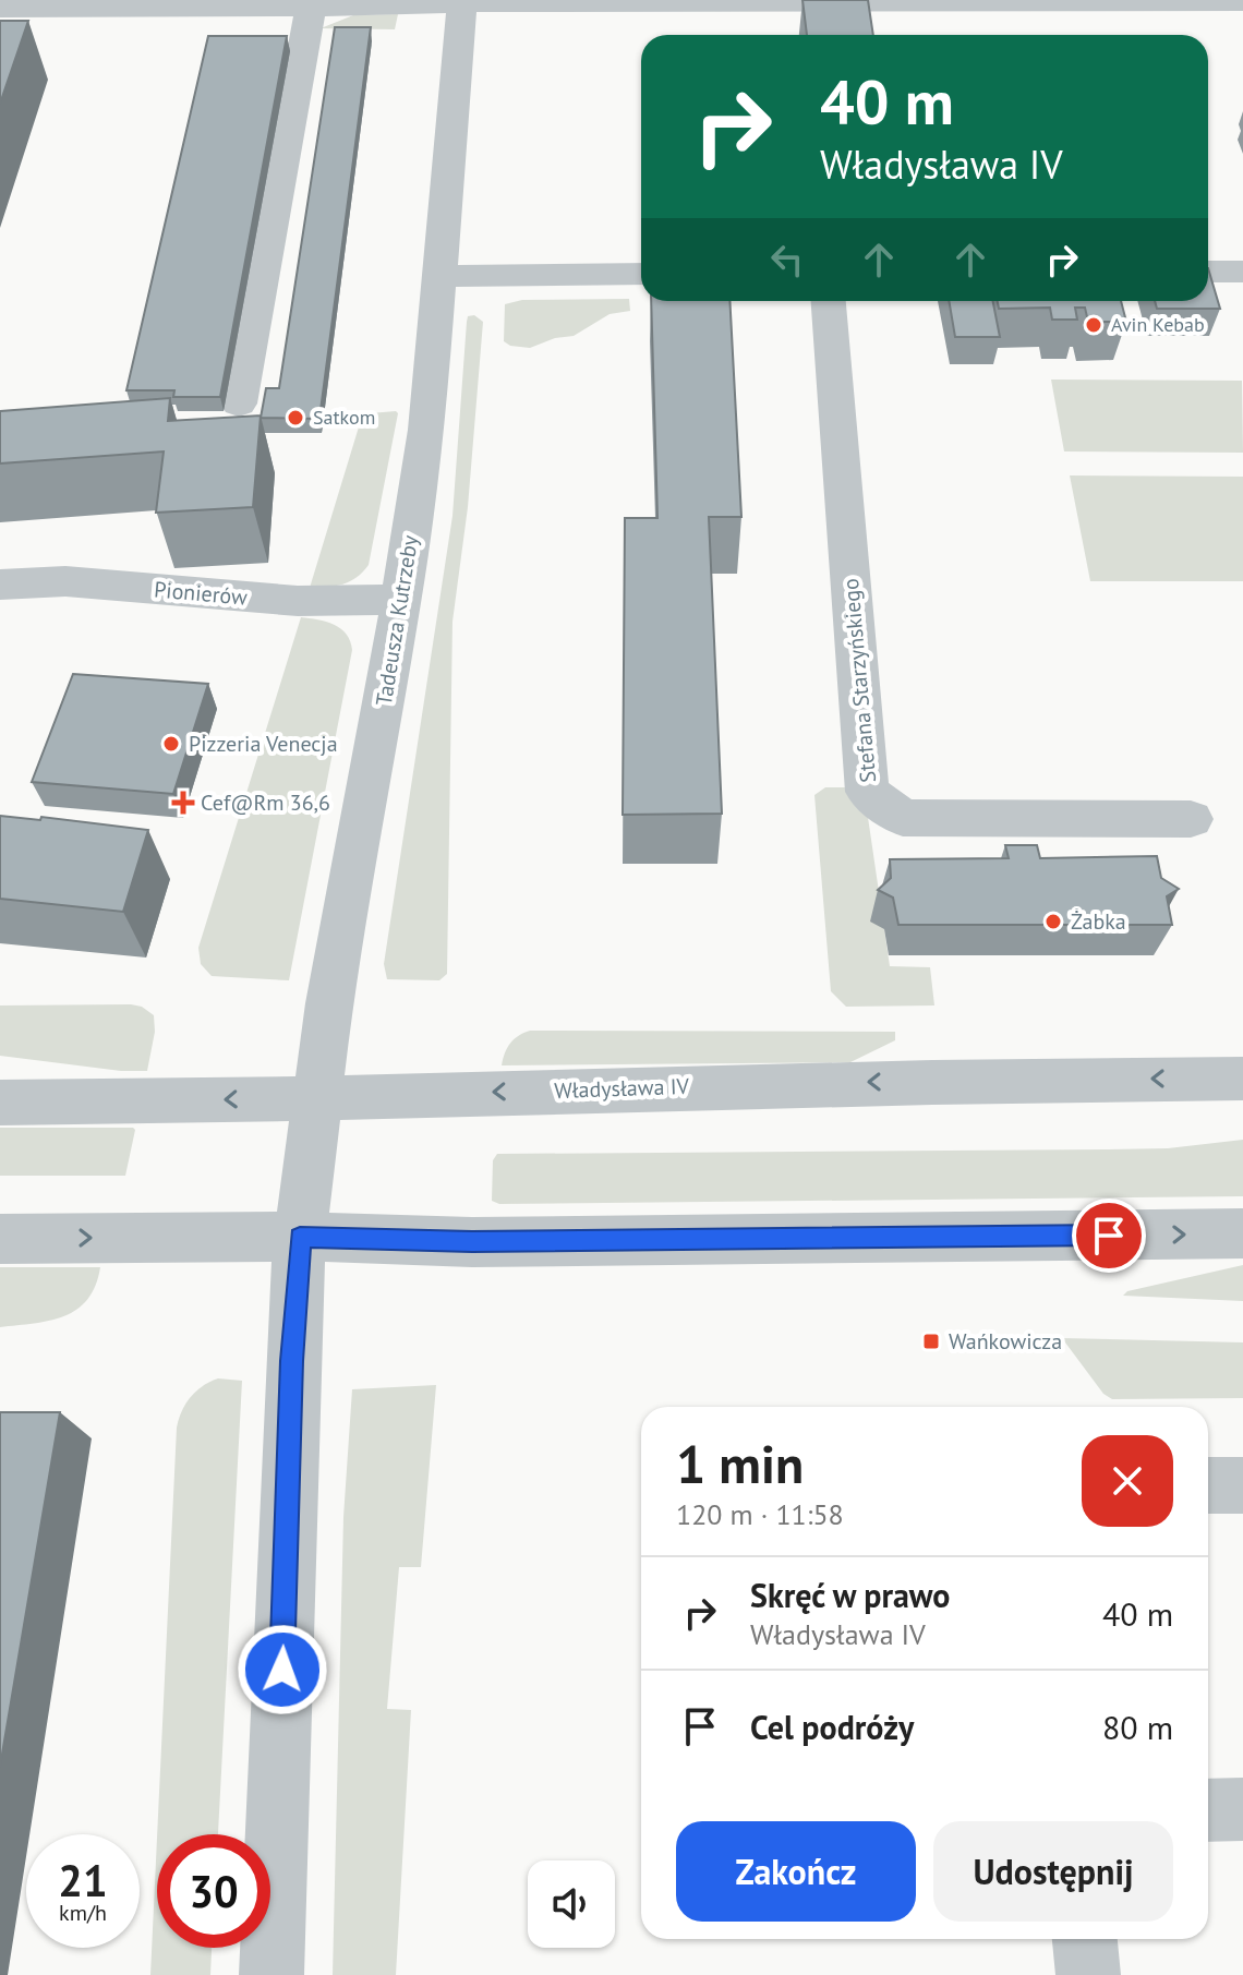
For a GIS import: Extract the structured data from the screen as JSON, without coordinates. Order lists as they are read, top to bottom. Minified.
{"streets":{"street":["Pionierów","Tadeusza Kutrzeby","Stefana Starzyńskiego","Władysława IV"]},"crossings":[["Pionierów","Tadeusza Kutrzeby"],["Tadeusza Kutrzeby","Władysława IV"]],"places":{"other":["Avin Kebab","Satkom","Pizzeria Venecja","Żabka"],"health":["Cef@Rm 36,6"],"transit":["Wańkowicza"]},"page":{"turn":["40 m","Władysława IV"],"heading":["1 min","120 m · 11:58"],"list":[{"name":"Skręć w prawo","note":"Władysława IV","value":"40 m"},{"name":"Cel podróży","value":"80 m"}],"buttons":["Zakończ","Udostępnij"],"speed":"21 km/h","limit":"30"}}
